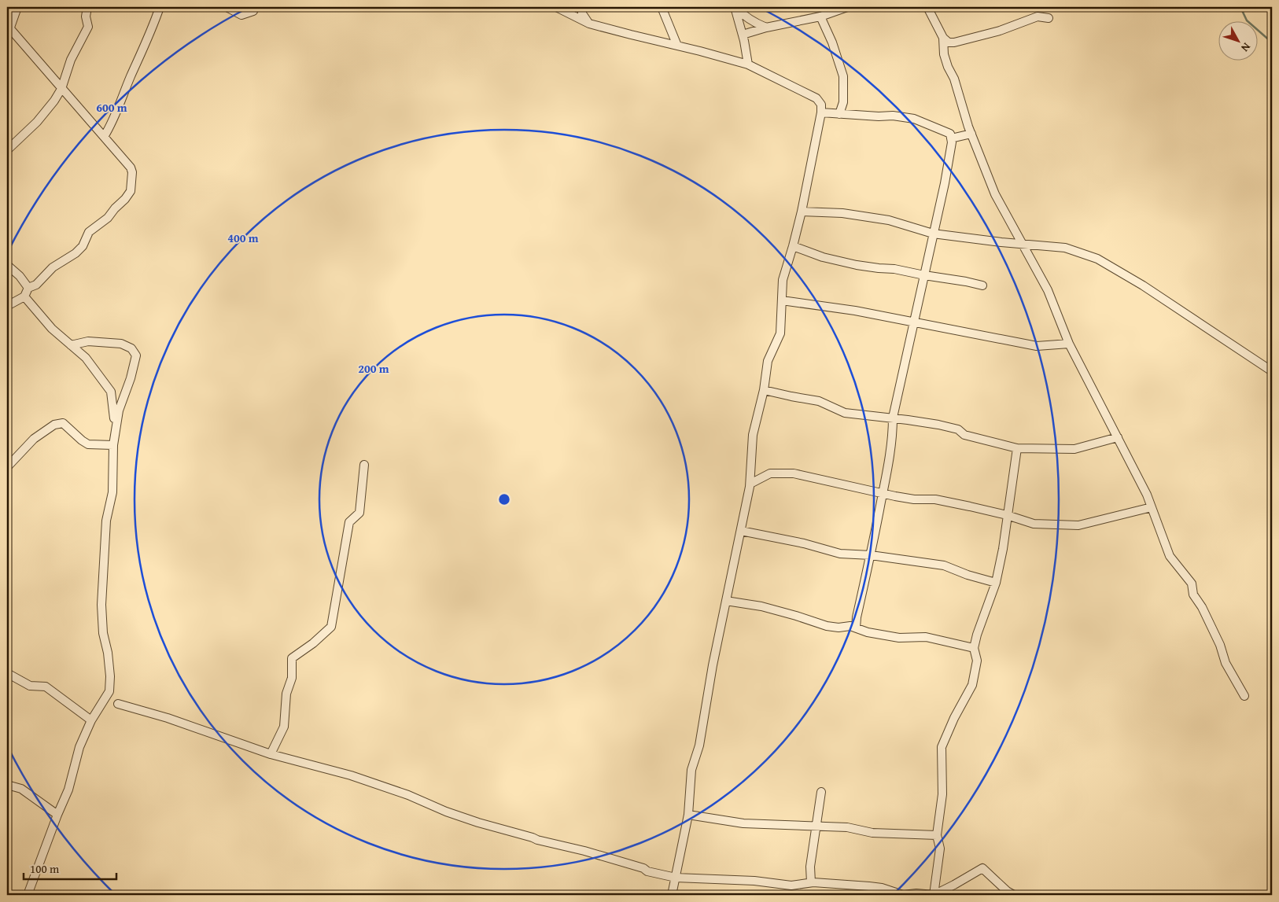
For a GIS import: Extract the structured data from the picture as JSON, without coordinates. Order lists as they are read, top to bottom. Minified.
{"scale_bar":"100 m","north":"bottom right","rings":["600 m","400 m","200 m"]}
